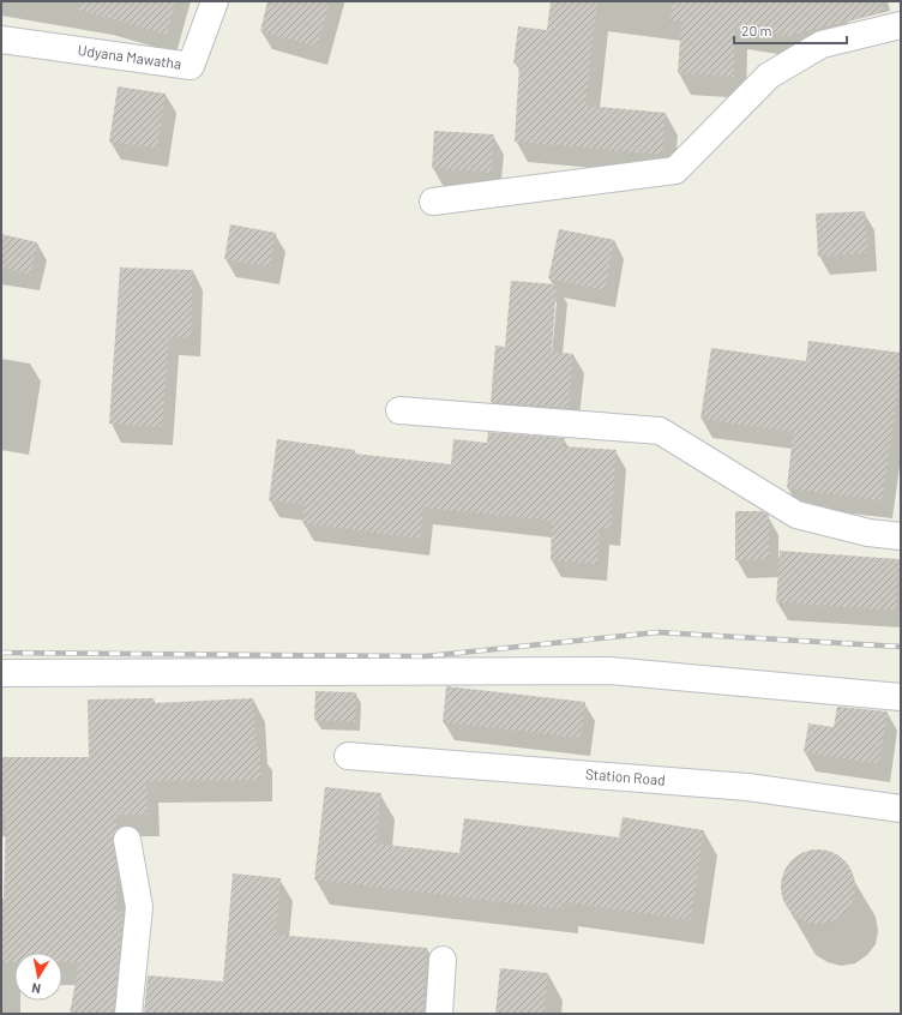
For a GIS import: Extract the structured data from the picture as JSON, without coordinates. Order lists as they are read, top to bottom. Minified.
{"streets":{"street":["Udyana Mawatha","Station Road"]},"scale_bar":"20 m","north":"bottom"}
